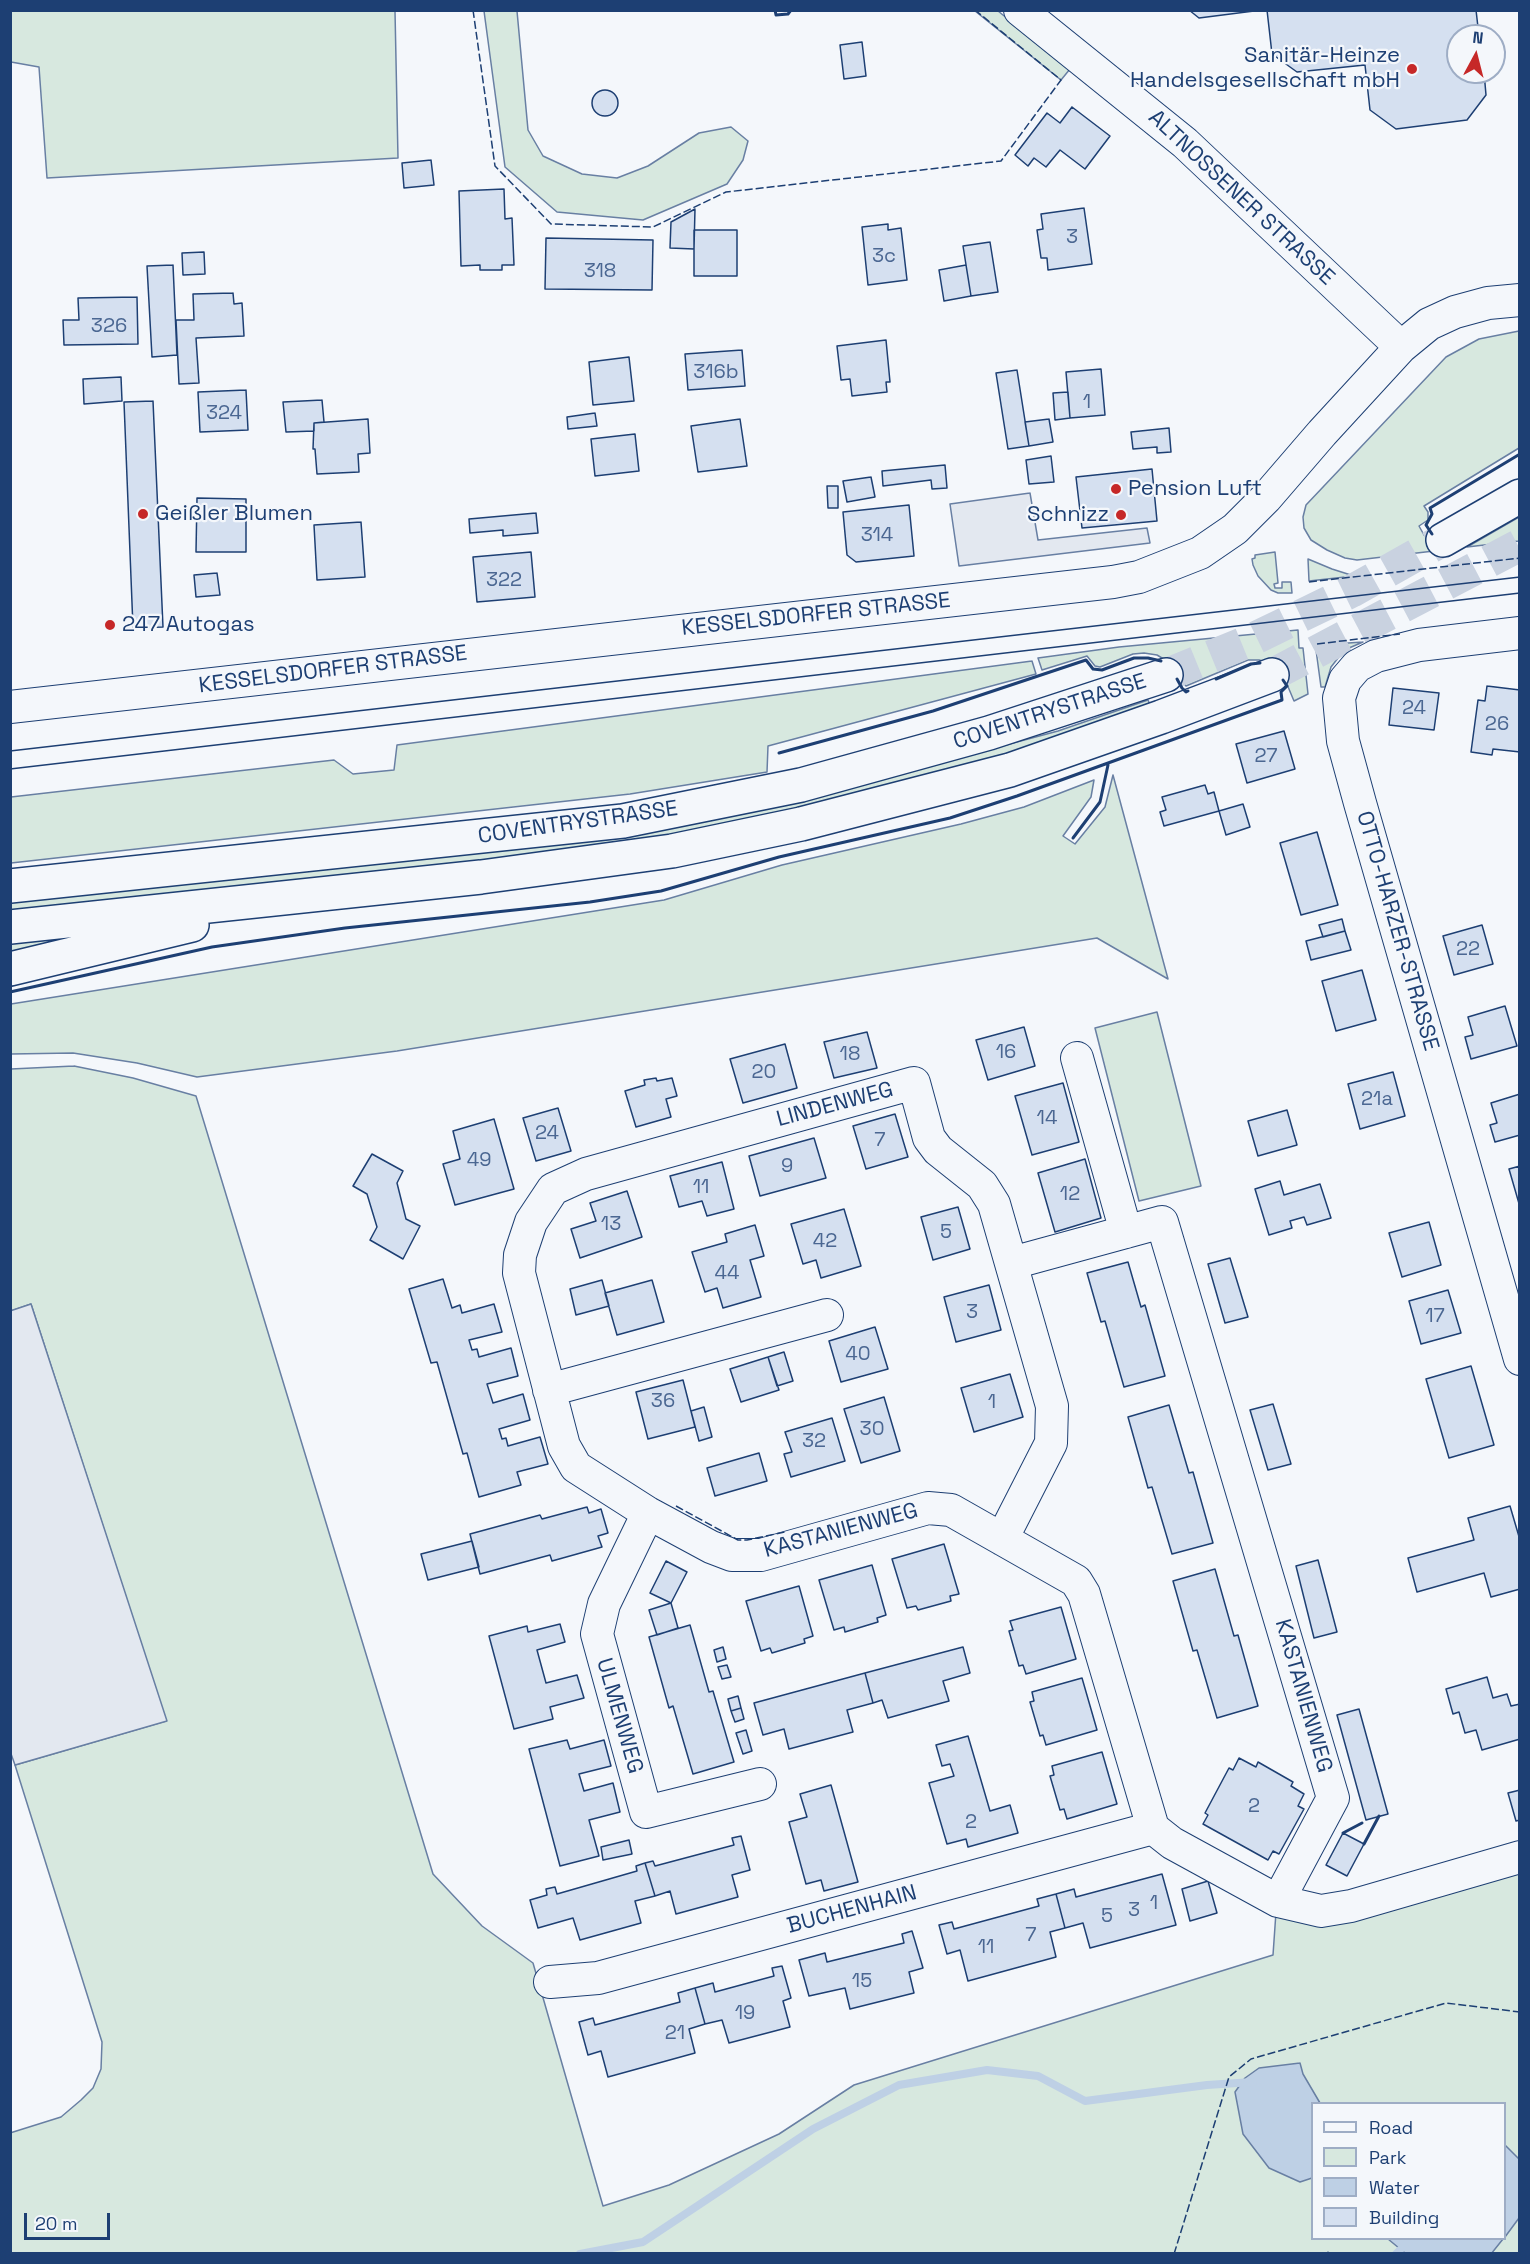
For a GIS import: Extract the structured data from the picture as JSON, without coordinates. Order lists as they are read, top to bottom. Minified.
{"streets":{"highway":["COVENTRYSTRASSE"],"street":["ALTNOSSENER STRASSE","KESSELSDORFER STRASSE","OTTO-HARZER-STRASSE","LINDENWEG","KASTANIENWEG","ULMENWEG","BUCHENHAIN"]},"crossings":[["ALTNOSSENER STRASSE","KESSELSDORFER STRASSE"],["LINDENWEG","KASTANIENWEG"],["KASTANIENWEG","ULMENWEG"],["KASTANIENWEG","BUCHENHAIN"]],"places":["Sanitär-Heinze Handelsgesellschaft mbH","Pension Luft","Geißler Blumen","Schnizz","247 Autogas"],"house_numbers":["3","3c","318","326","316b","1","324","314","322","24","26","27","22","16","18","20","21a","14","24","7","49","9","11","12","13","5","42","44","3","17","40","36","1","30","32","2","2","1","3","5","7","11","15","19","21"],"legend":["Road","Park","Water","Building"],"scale_bar":"20 m","north":"top"}
